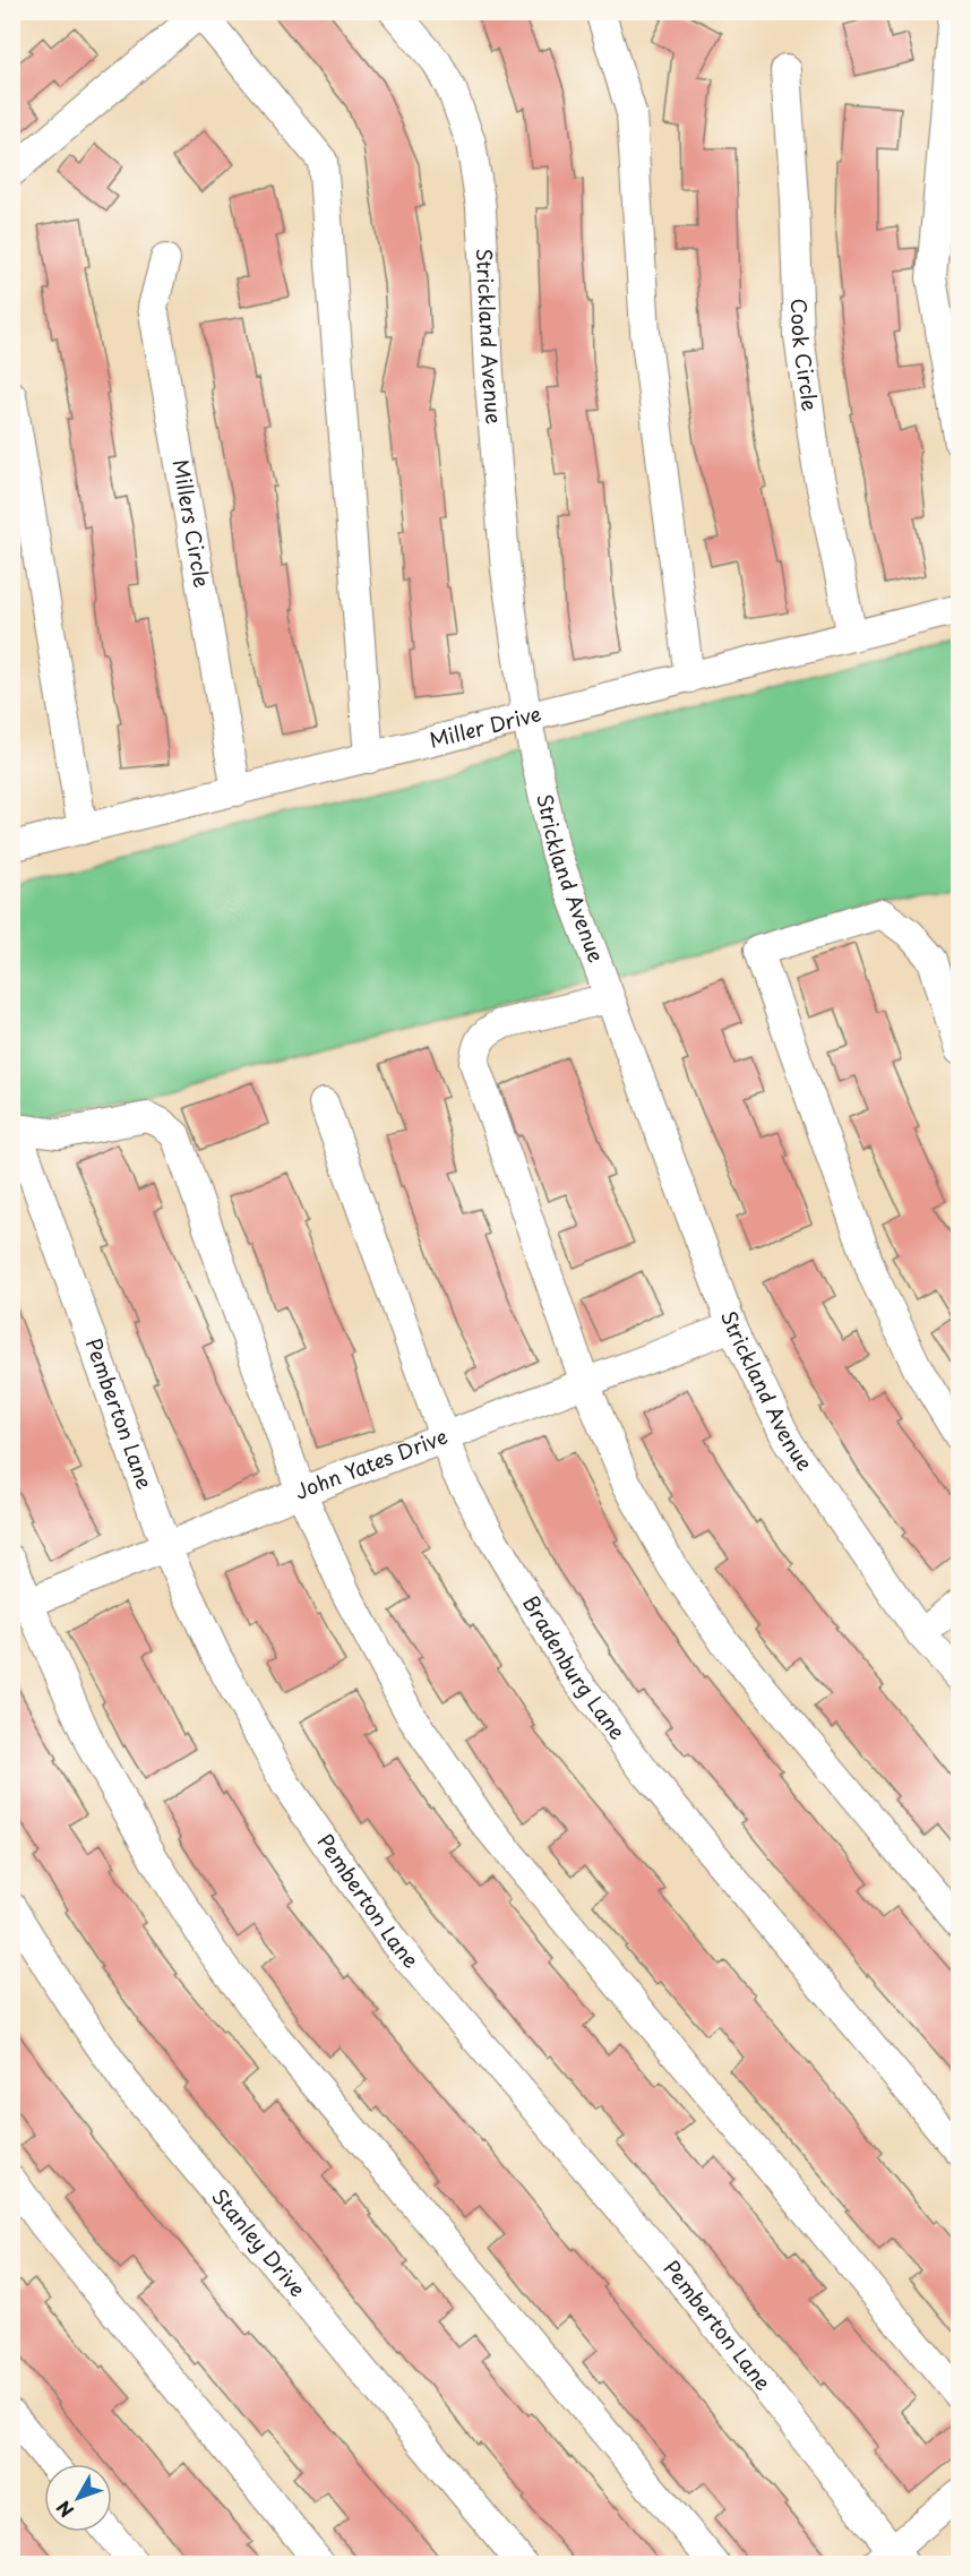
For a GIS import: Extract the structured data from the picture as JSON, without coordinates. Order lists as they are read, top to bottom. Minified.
{"streets":{"street":["Strickland Avenue","Cook Circle","Millers Circle","Miller Drive","Pemberton Lane","John Yates Drive","Bradenburg Lane","Stanley Drive"]},"crossings":[["Strickland Avenue","Miller Drive"],["Strickland Avenue","John Yates Drive"],["Cook Circle","Miller Drive"],["Millers Circle","Miller Drive"],["Pemberton Lane","John Yates Drive"],["John Yates Drive","Bradenburg Lane"]],"north":"bottom left"}
